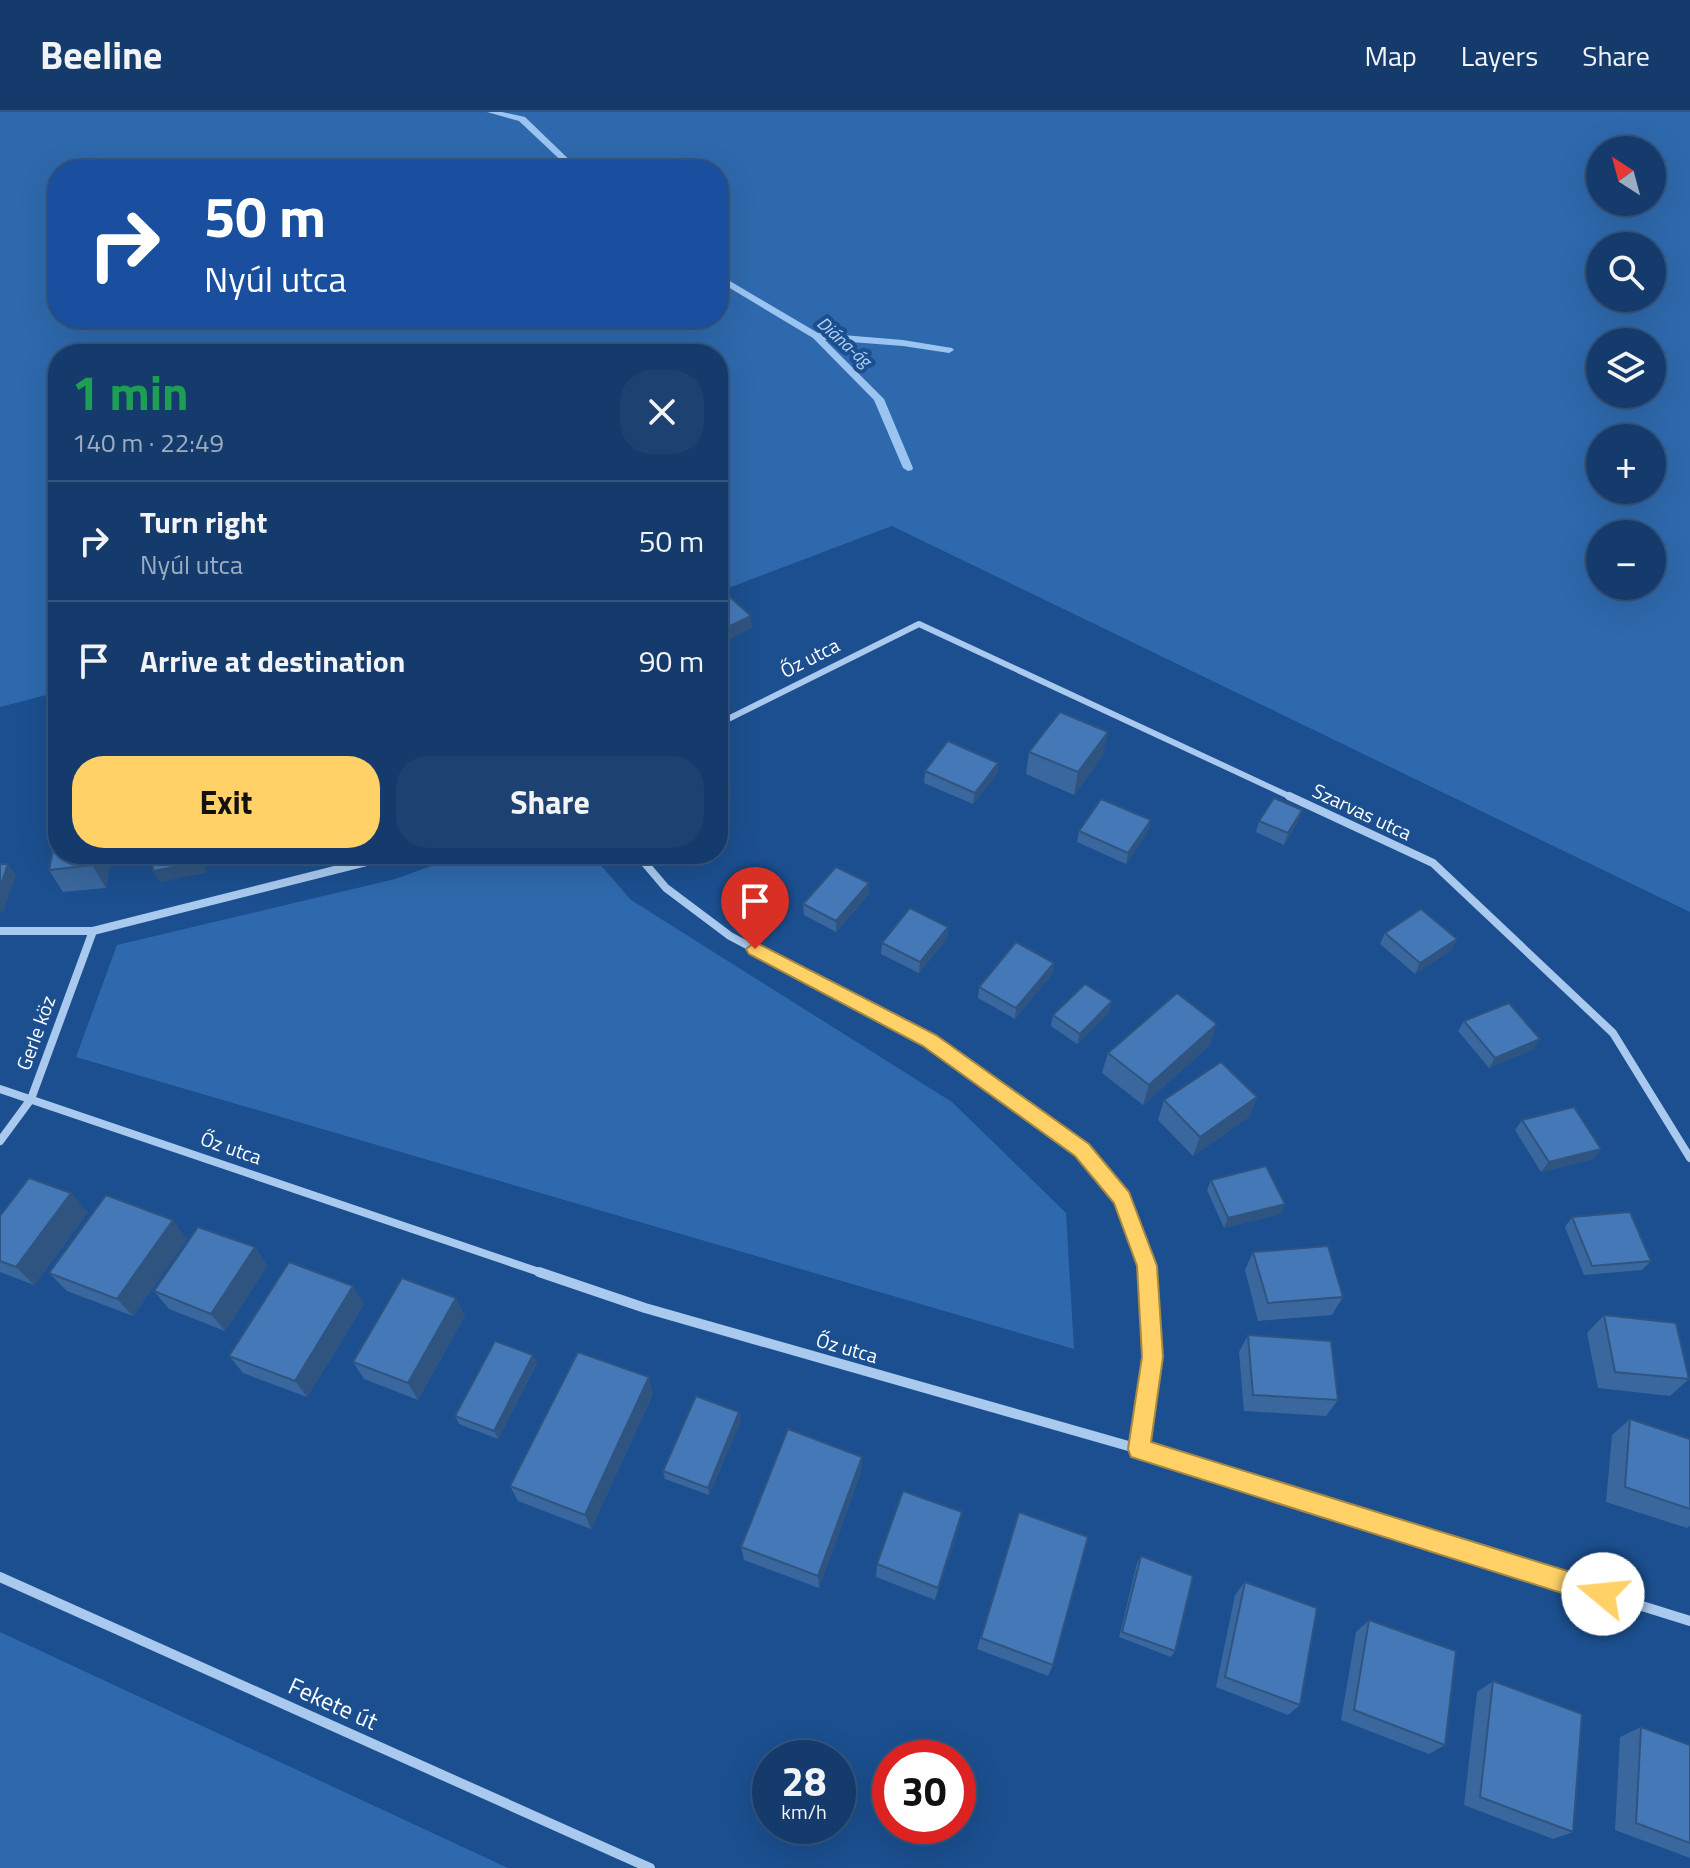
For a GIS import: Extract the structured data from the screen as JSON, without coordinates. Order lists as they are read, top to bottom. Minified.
{"streets":{"street":["Őz utca","Szarvas utca","Gerle köz","Fekete út"]},"crossings":[["Őz utca","Szarvas utca"],["Őz utca","Gerle köz"]],"water":["Diána-ág"],"north":"top left","page":{"header":"Beeline","nav":["Map","Layers","Share"],"map_buttons":["+","−"],"turn":["50 m","Nyúl utca"],"heading":["1 min","140 m · 22:49"],"list":[{"name":"Turn right","note":"Nyúl utca","value":"50 m"},{"name":"Arrive at destination","value":"90 m"}],"buttons":["Exit","Share"],"speed":"28 km/h","limit":"30"}}
